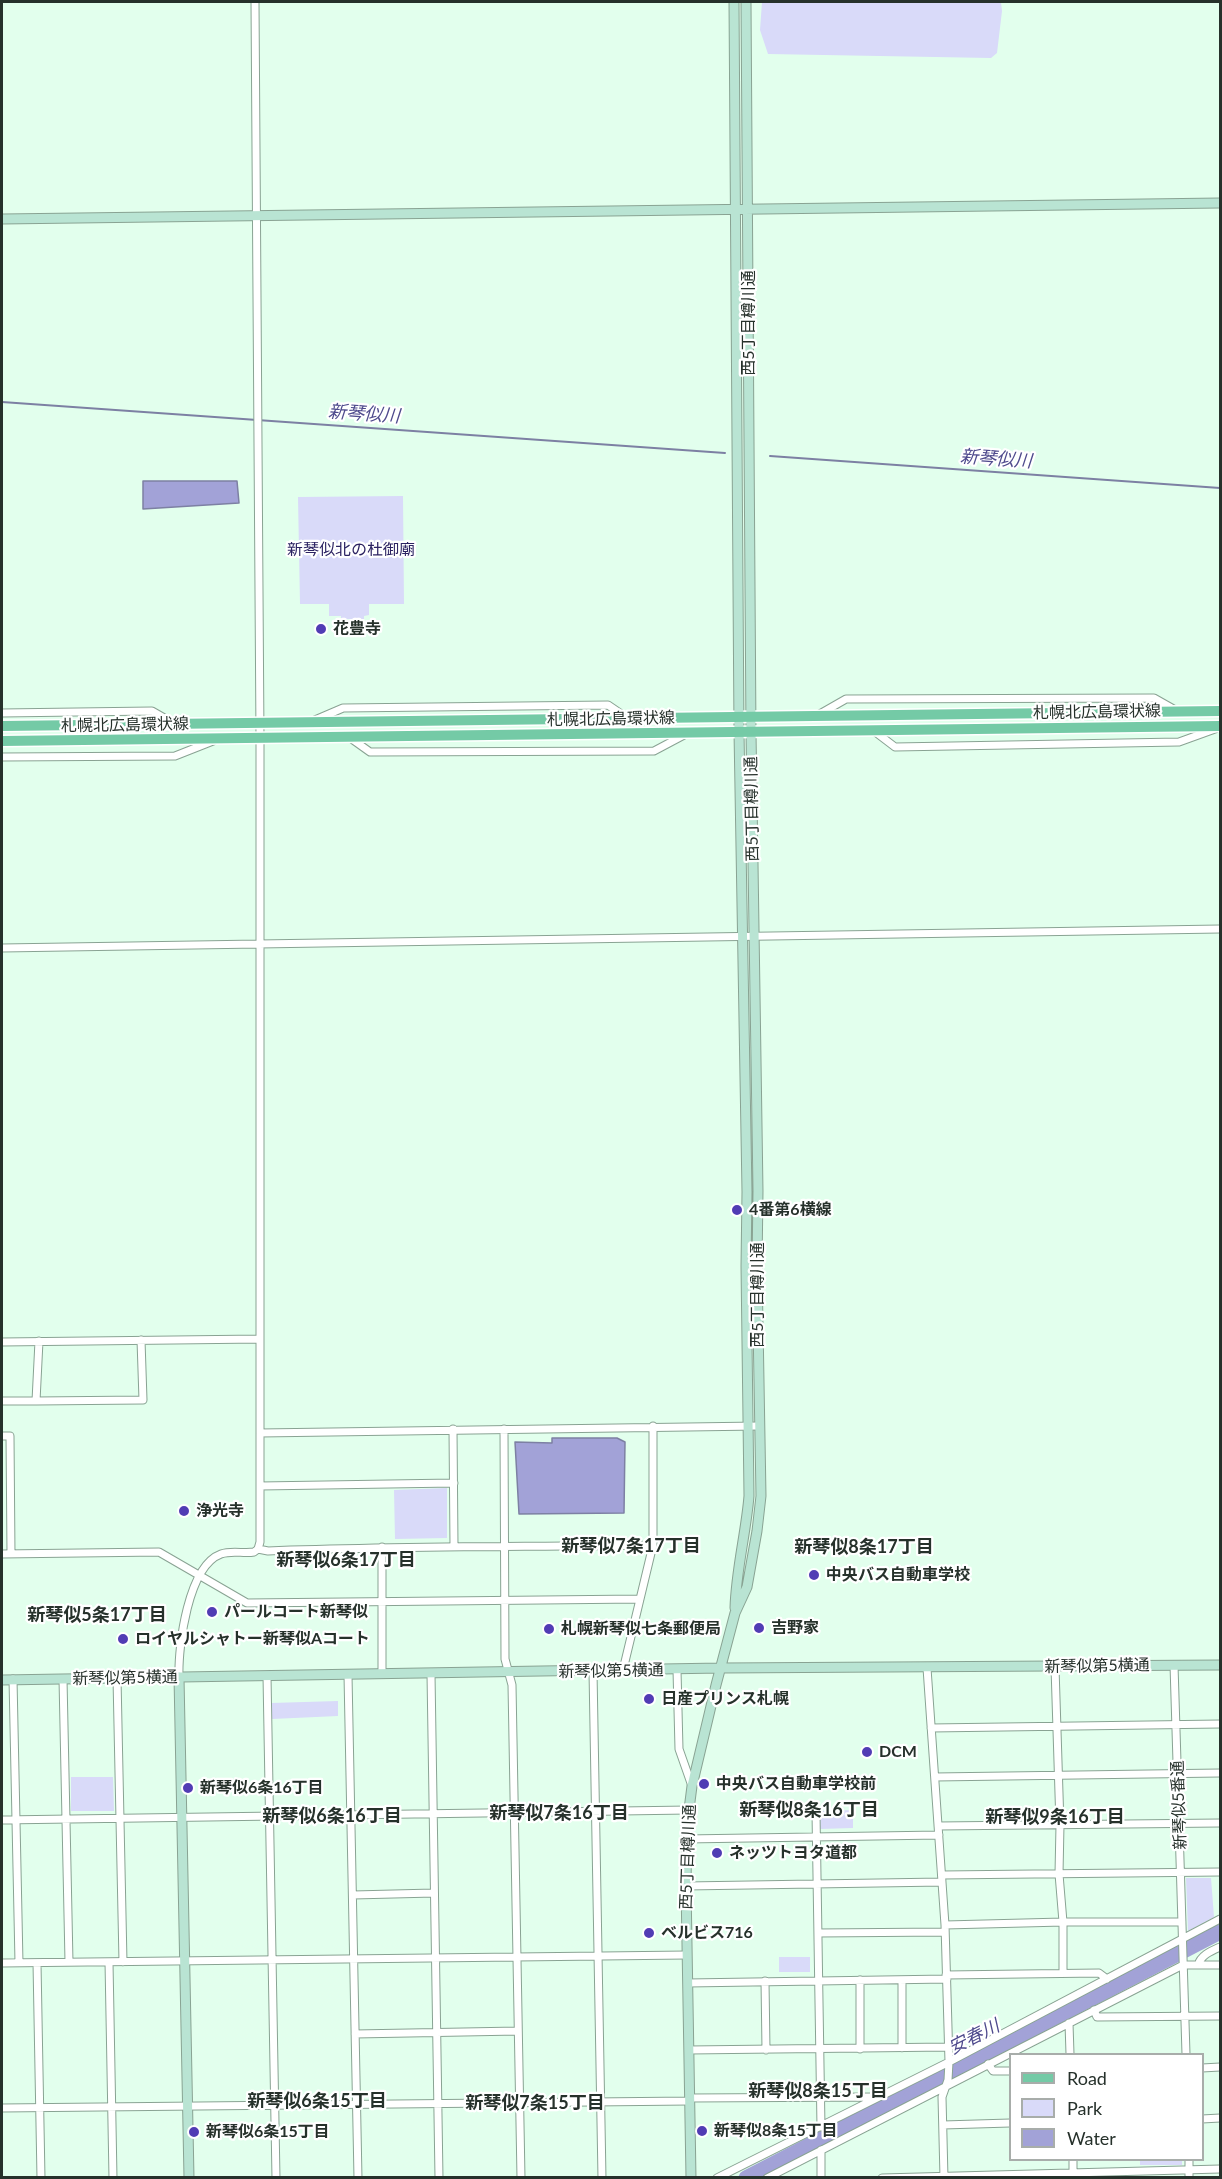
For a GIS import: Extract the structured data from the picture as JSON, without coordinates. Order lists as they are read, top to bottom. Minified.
{"streets":{"main road":["西5丁目樽川通","札幌北広島環状線","新琴似第5横通"],"street":["新琴似5番通"]},"crossings":[["西5丁目樽川通","札幌北広島環状線"],["西5丁目樽川通","新琴似第5横通"],["新琴似第5横通","新琴似5番通"]],"districts":["新琴似7条17丁目","新琴似8条17丁目","新琴似6条17丁目","新琴似5条17丁目","新琴似8条16丁目","新琴似7条16丁目","新琴似6条16丁目","新琴似9条16丁目","新琴似8条15丁目","新琴似6条15丁目","新琴似7条15丁目"],"water":["新琴似川","安春川"],"parks":["新琴似北の杜御廟"],"places":["花豊寺","4番第6横線","浄光寺","中央バス自動車学校","パールコート新琴似","吉野家","札幌新琴似七条郵便局","ロイヤルシャトー新琴似Aコート","日産プリンス札幌","DCM","中央バス自動車学校前","新琴似6条16丁目","ネッツトヨタ道都","ベルビス716","新琴似8条15丁目","新琴似6条15丁目"],"legend":["Road","Park","Water"]}
